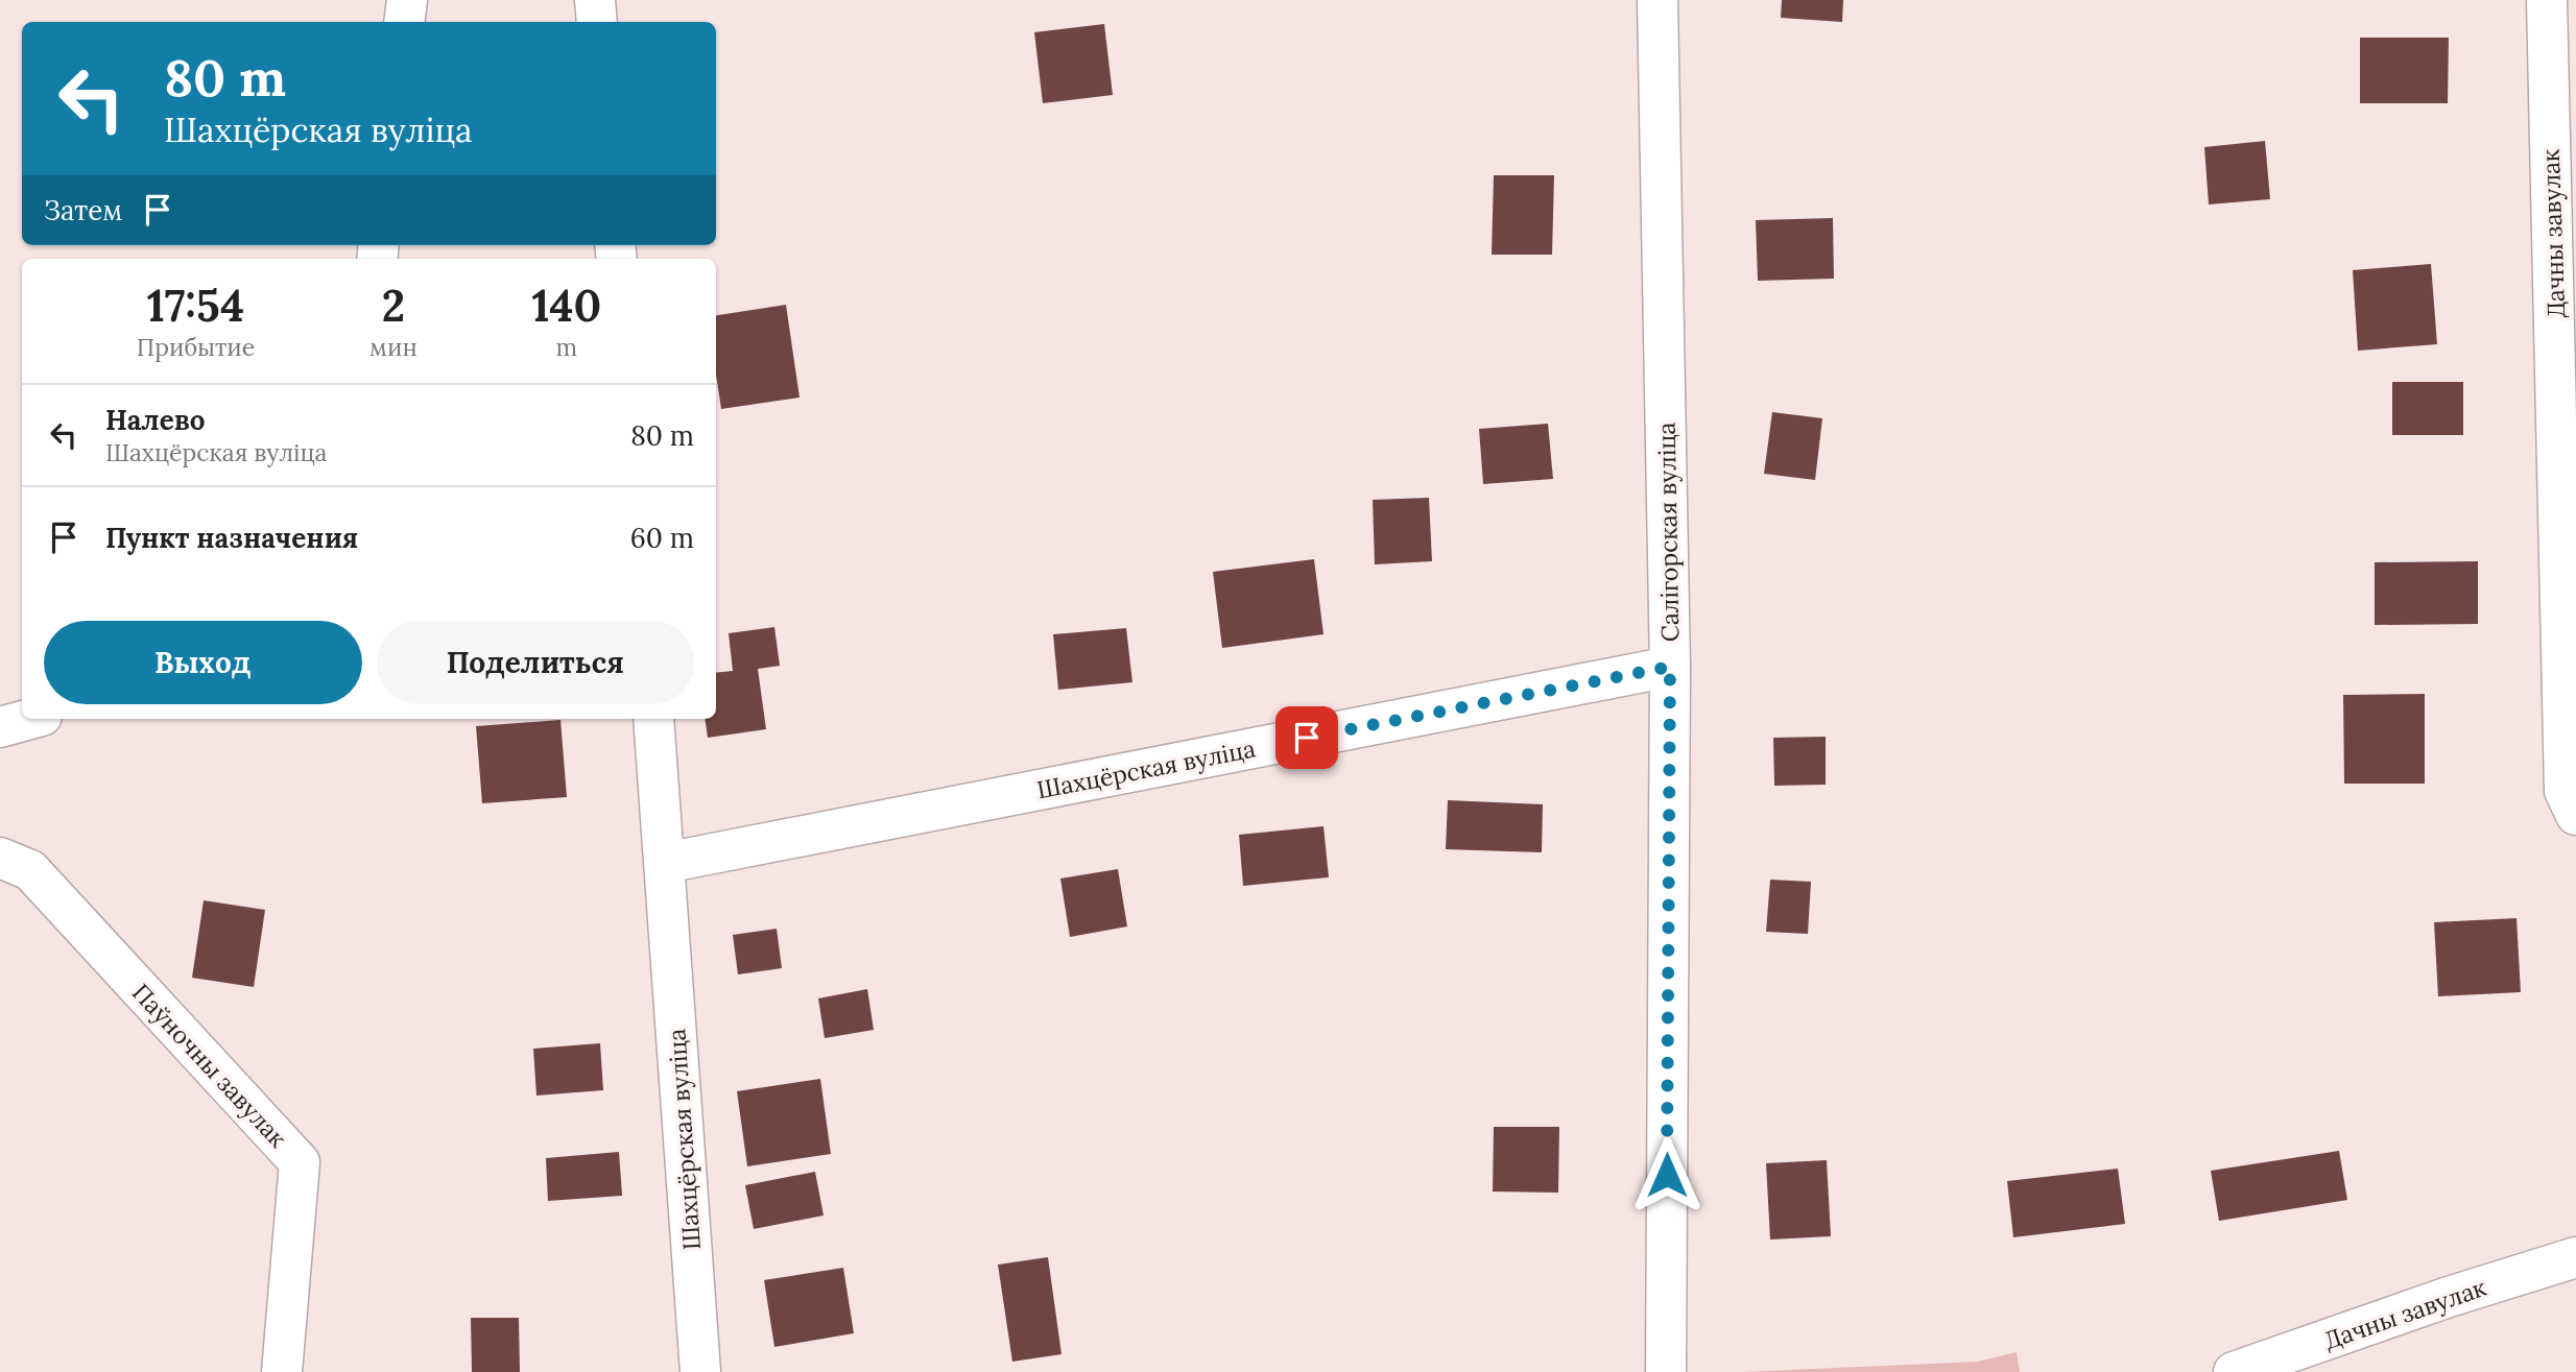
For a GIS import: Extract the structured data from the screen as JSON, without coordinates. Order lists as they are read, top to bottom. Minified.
{"streets":{"street":["Дачны завулак","Салігорская вуліца","Шахцёрская вуліца","Паўночны завулак"]},"crossings":[["Салігорская вуліца","Шахцёрская вуліца"]],"page":{"turn":["80 m","Шахцёрская вуліца"],"then":"Затем","eta":["17:54","Прибытие","2","мин","140","m"],"list":[{"name":"Налево","note":"Шахцёрская вуліца","value":"80 m"},{"name":"Пункт назначения","value":"60 m"}],"buttons":["Выход","Поделиться"]}}
